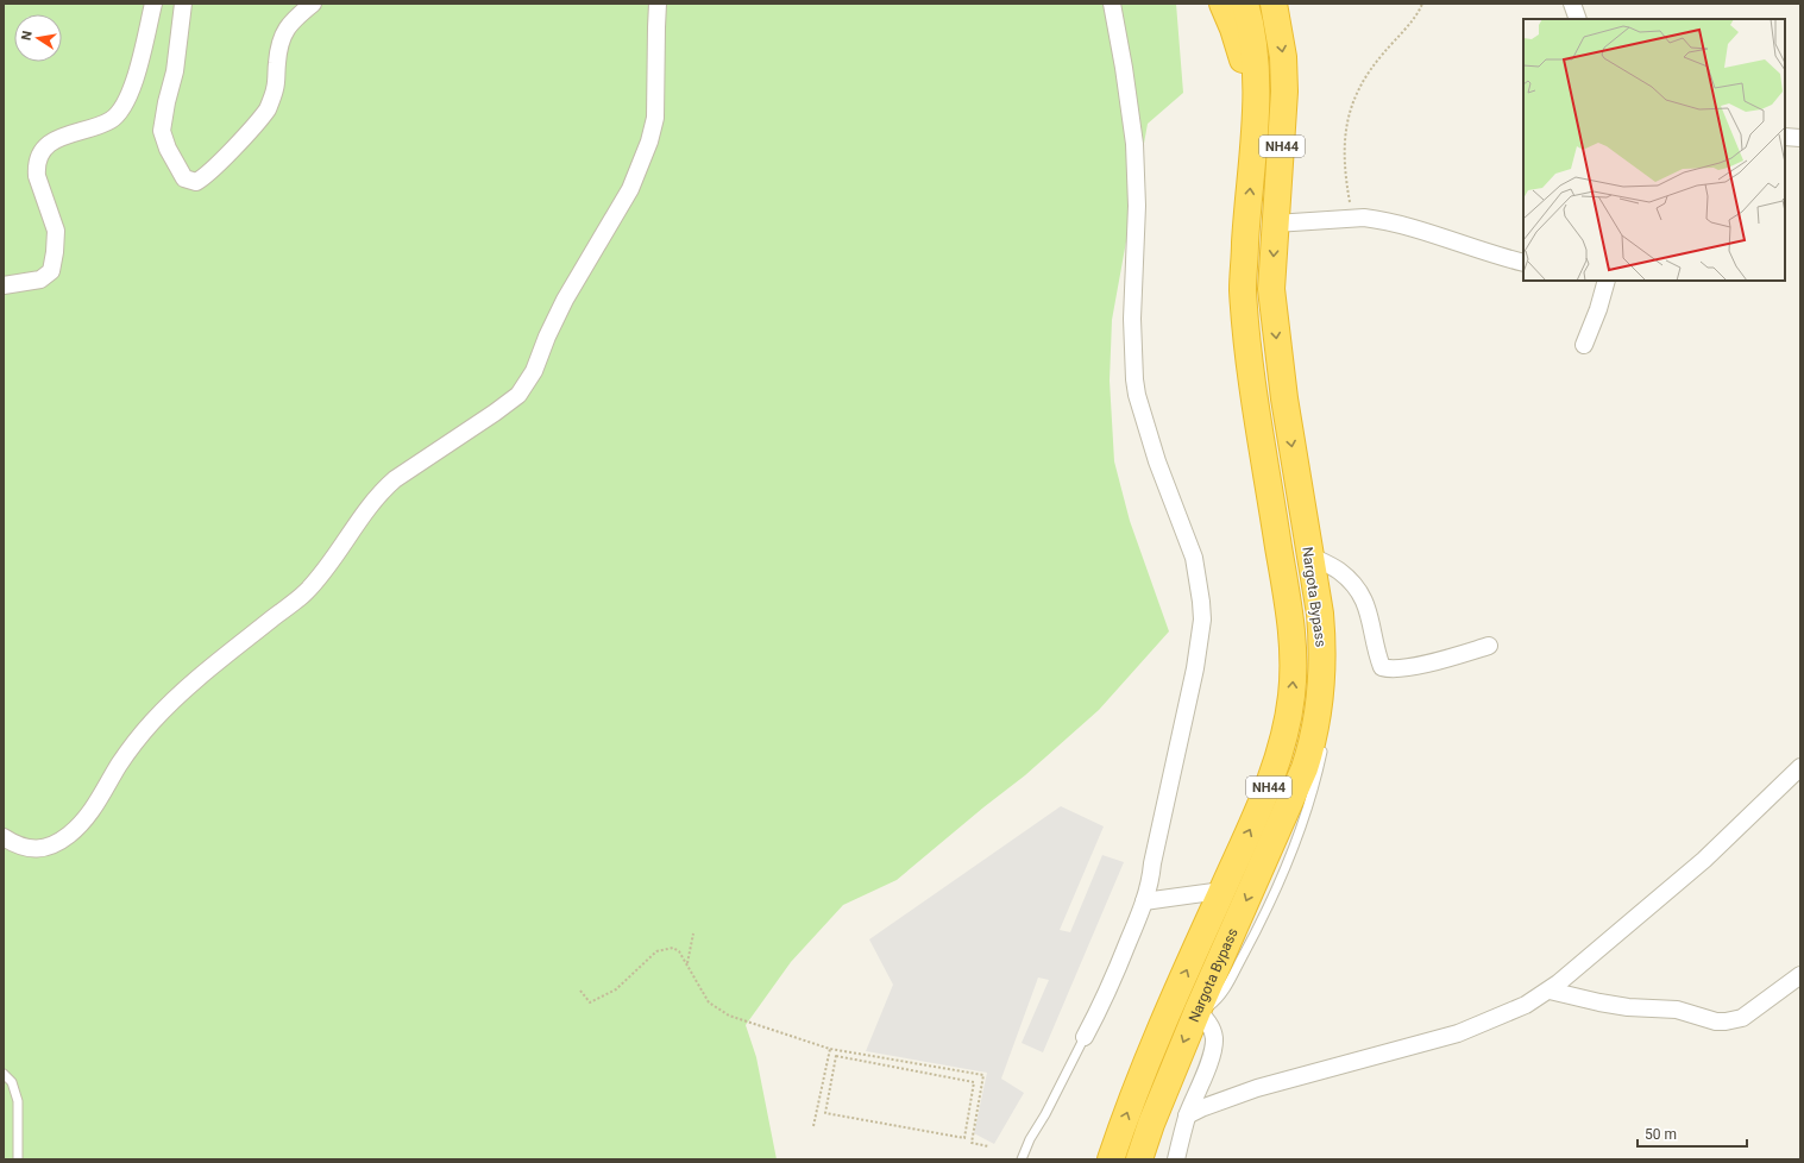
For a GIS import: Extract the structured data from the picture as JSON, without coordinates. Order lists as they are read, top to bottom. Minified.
{"streets":{"highway":["NH44","Nargota Bypass"]},"scale_bar":"50 m","north":"left"}
